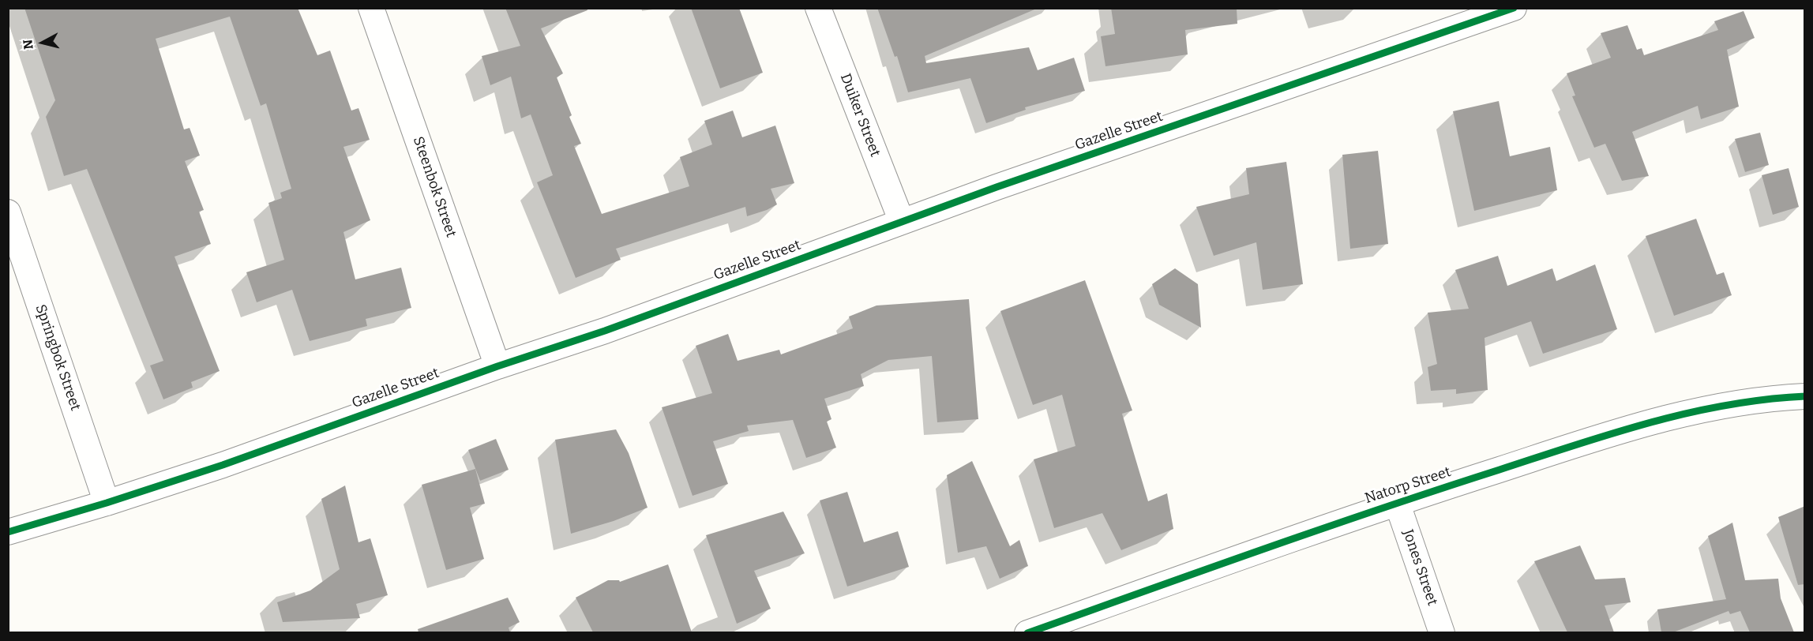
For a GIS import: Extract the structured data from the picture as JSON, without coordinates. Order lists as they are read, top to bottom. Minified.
{"streets":{"street":["Duiker Street","Gazelle Street","Steenbok Street","Springbok Street","Natorp Street","Jones Street"]},"crossings":[["Duiker Street","Gazelle Street"],["Gazelle Street","Steenbok Street"],["Gazelle Street","Springbok Street"],["Natorp Street","Jones Street"]],"north":"left"}
